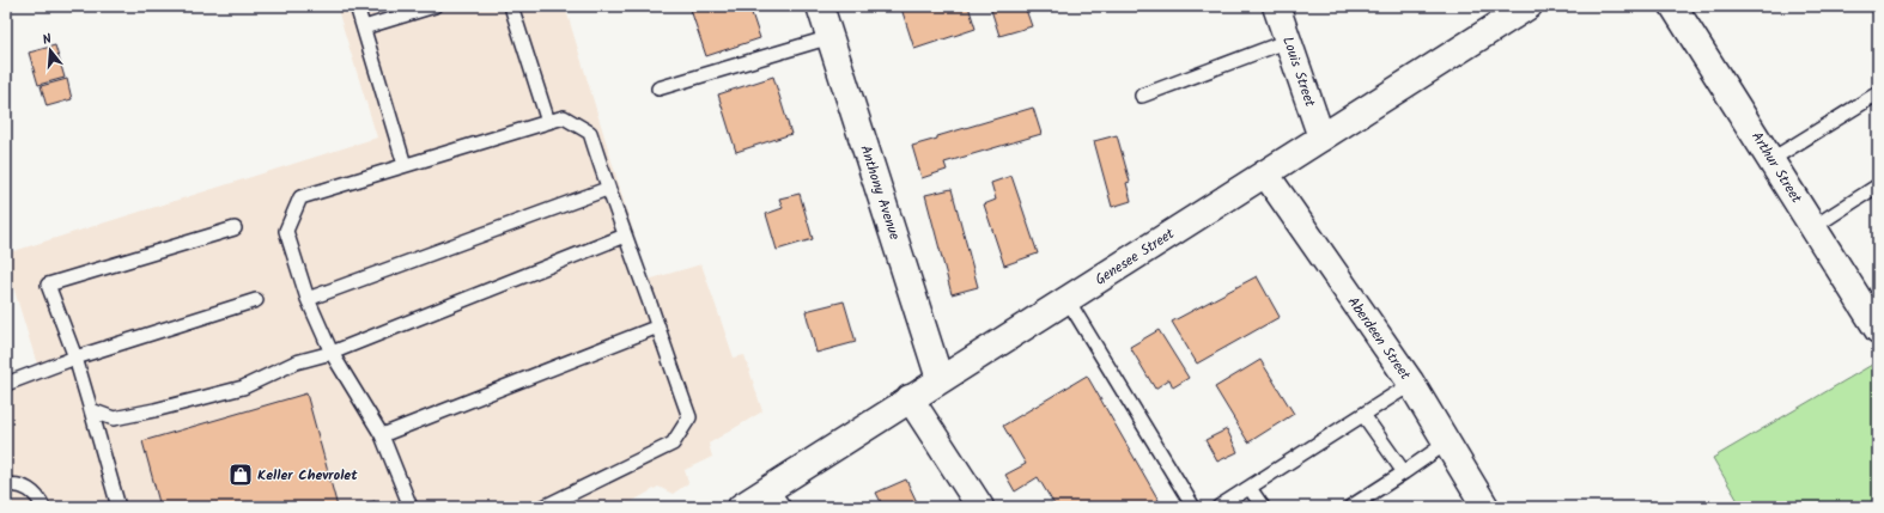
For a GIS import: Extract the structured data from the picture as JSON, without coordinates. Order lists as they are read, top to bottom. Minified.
{"streets":{"street":["Louis Street","Arthur Street","Anthony Avenue","Genesee Street","Aberdeen Street"]},"crossings":[["Louis Street","Genesee Street"],["Anthony Avenue","Genesee Street"],["Genesee Street","Aberdeen Street"]],"places":{"shop":["Keller Chevrolet"]},"north":"top"}
